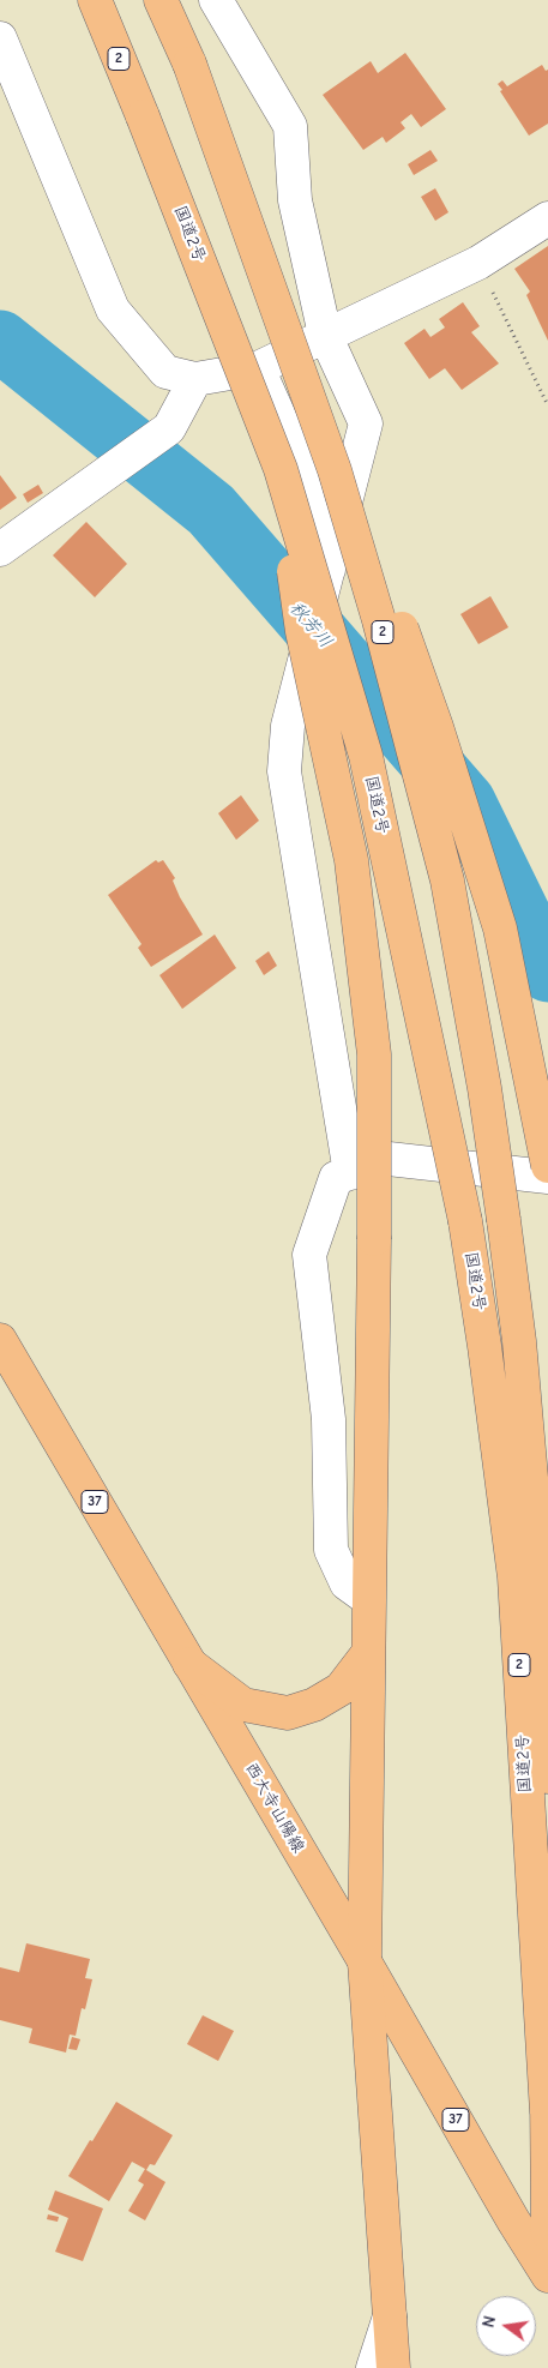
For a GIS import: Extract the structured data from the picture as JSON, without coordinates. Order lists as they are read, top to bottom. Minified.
{"streets":{"main road":["2","国道2号","37","西大寺山陽線"]},"crossings":[["国道2号","西大寺山陽線"]],"water":["秋芳川"],"north":"left"}
